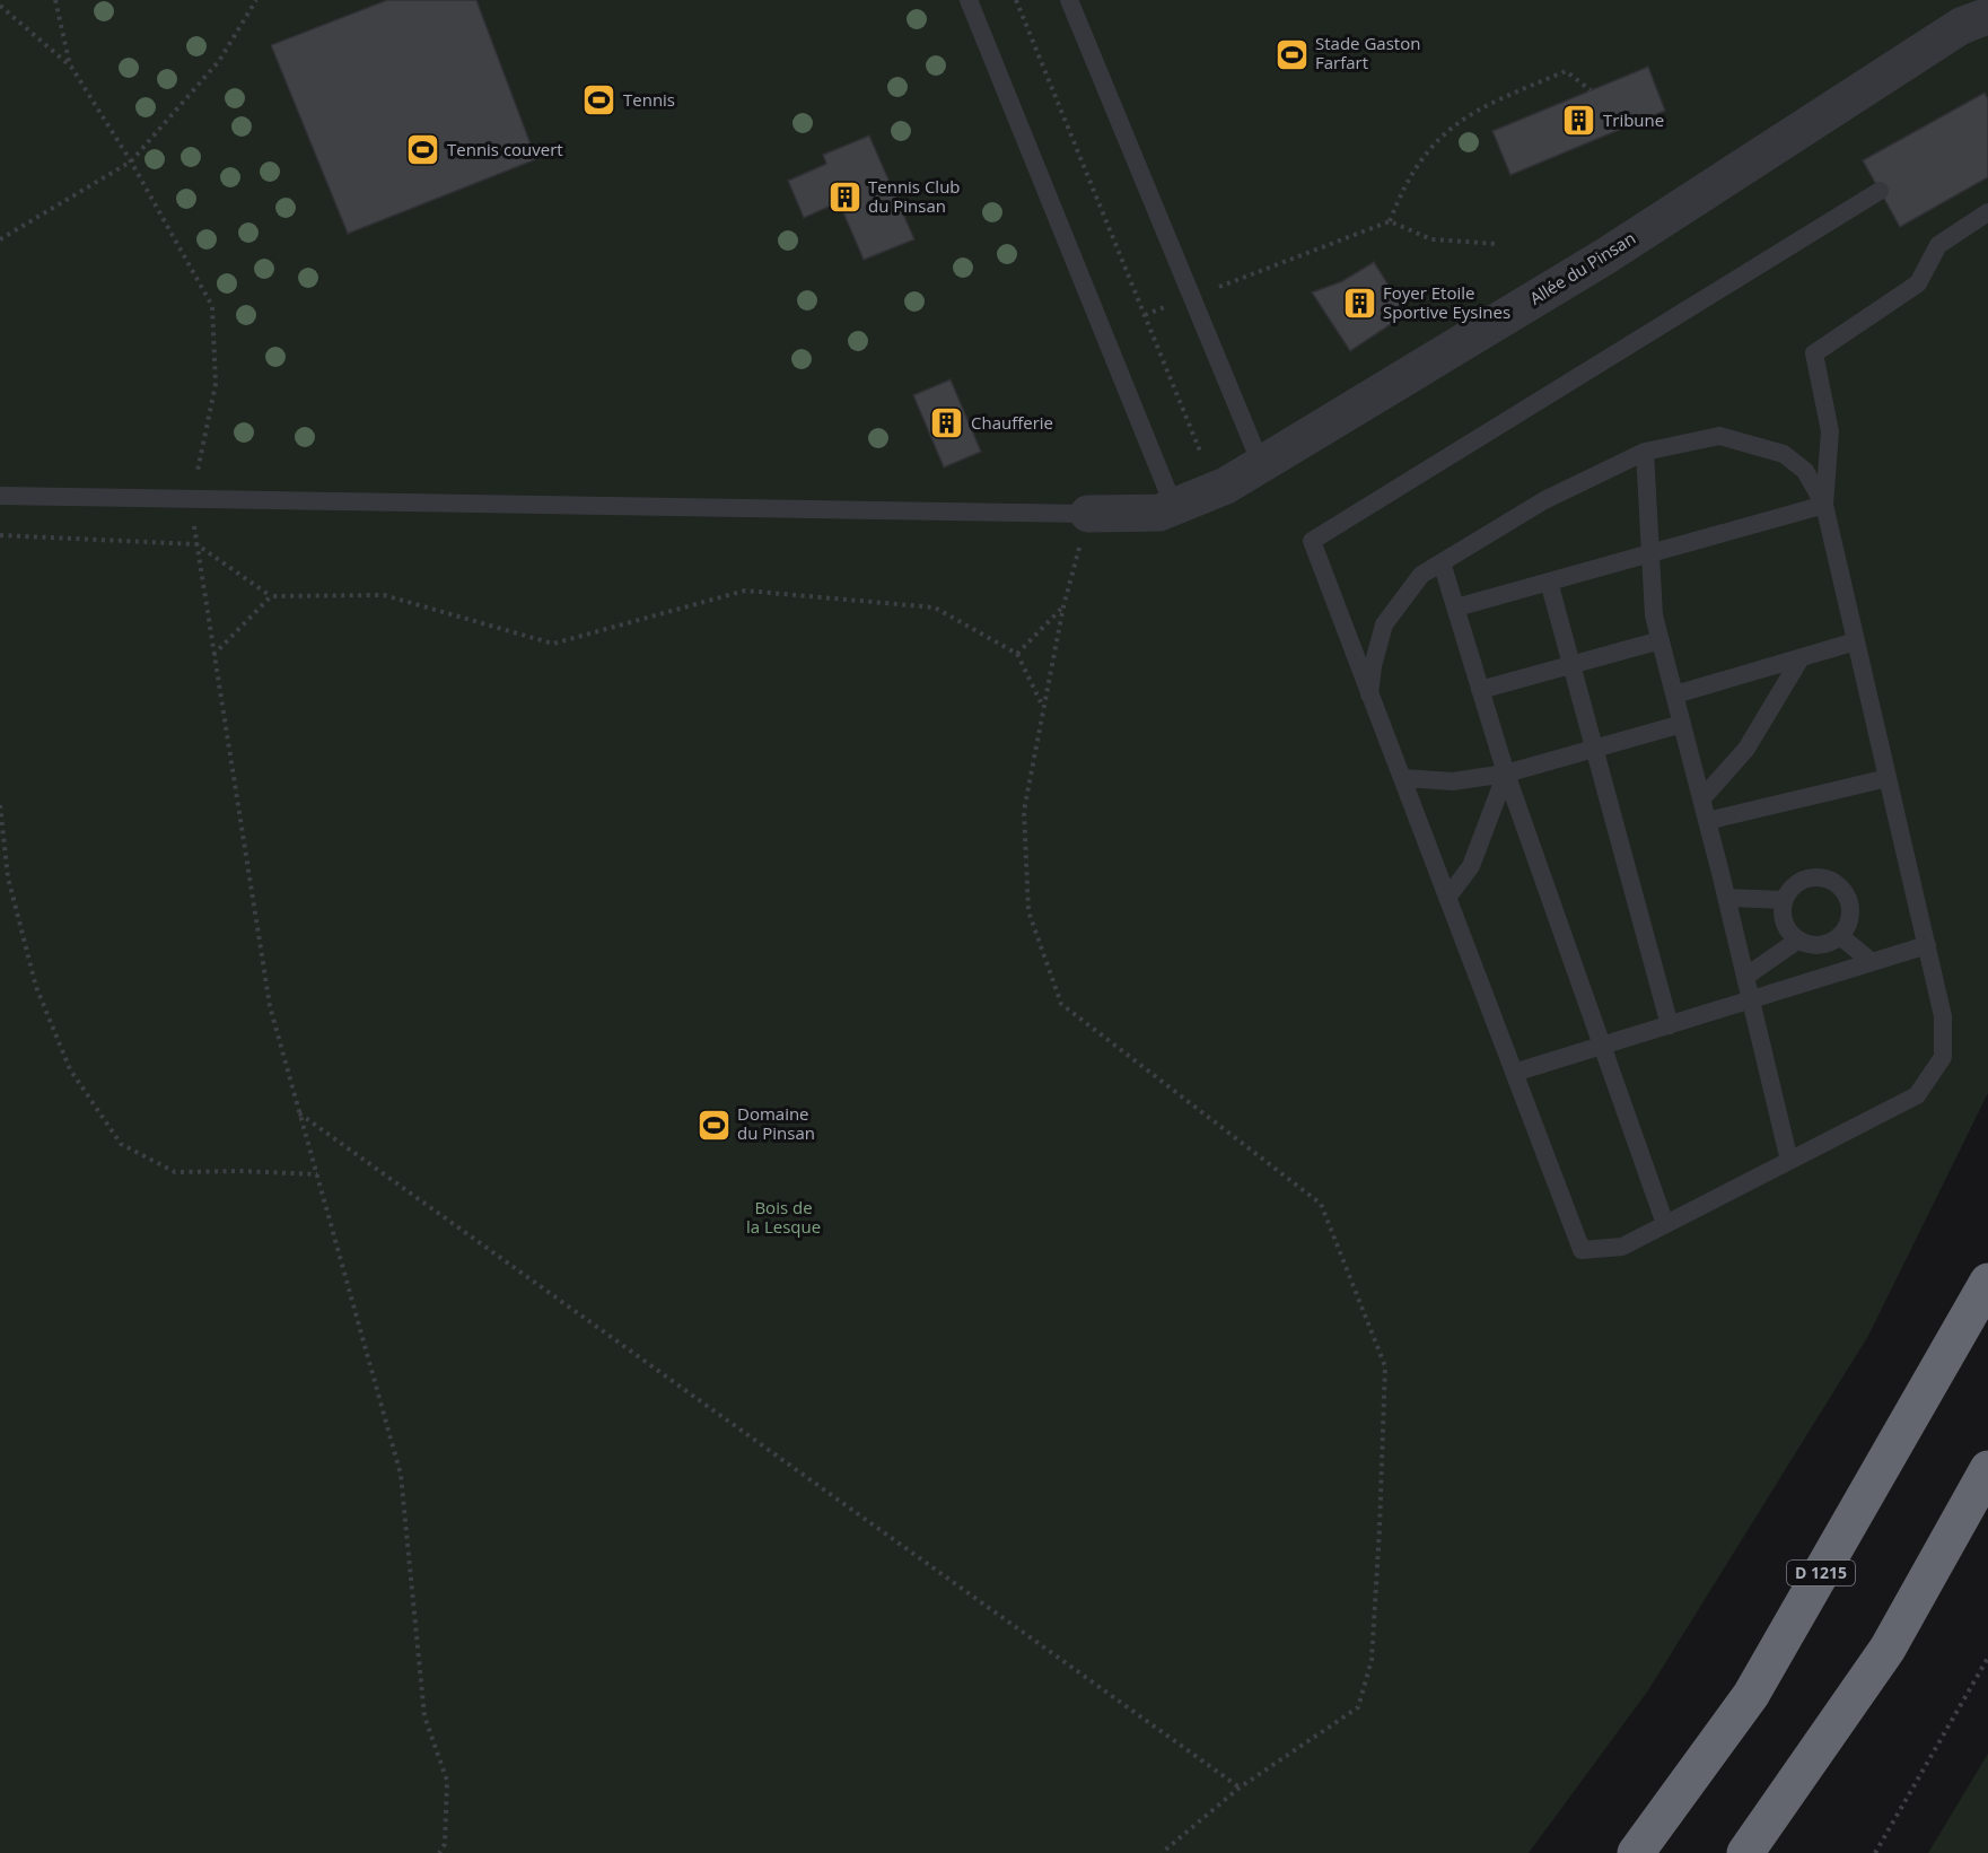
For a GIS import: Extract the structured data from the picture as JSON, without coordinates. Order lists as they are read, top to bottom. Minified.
{"streets":{"highway":["D 1215"],"street":["Allée du Pinsan"]},"parks":["Bois de la Lesque"],"places":{"sports":["Stade Gaston Farfart","Tennis","Tennis couvert","Domaine du Pinsan"],"building":["Tribune","Tennis Club du Pinsan","Foyer Etoile Sportive Eysines","Chaufferie"]}}
